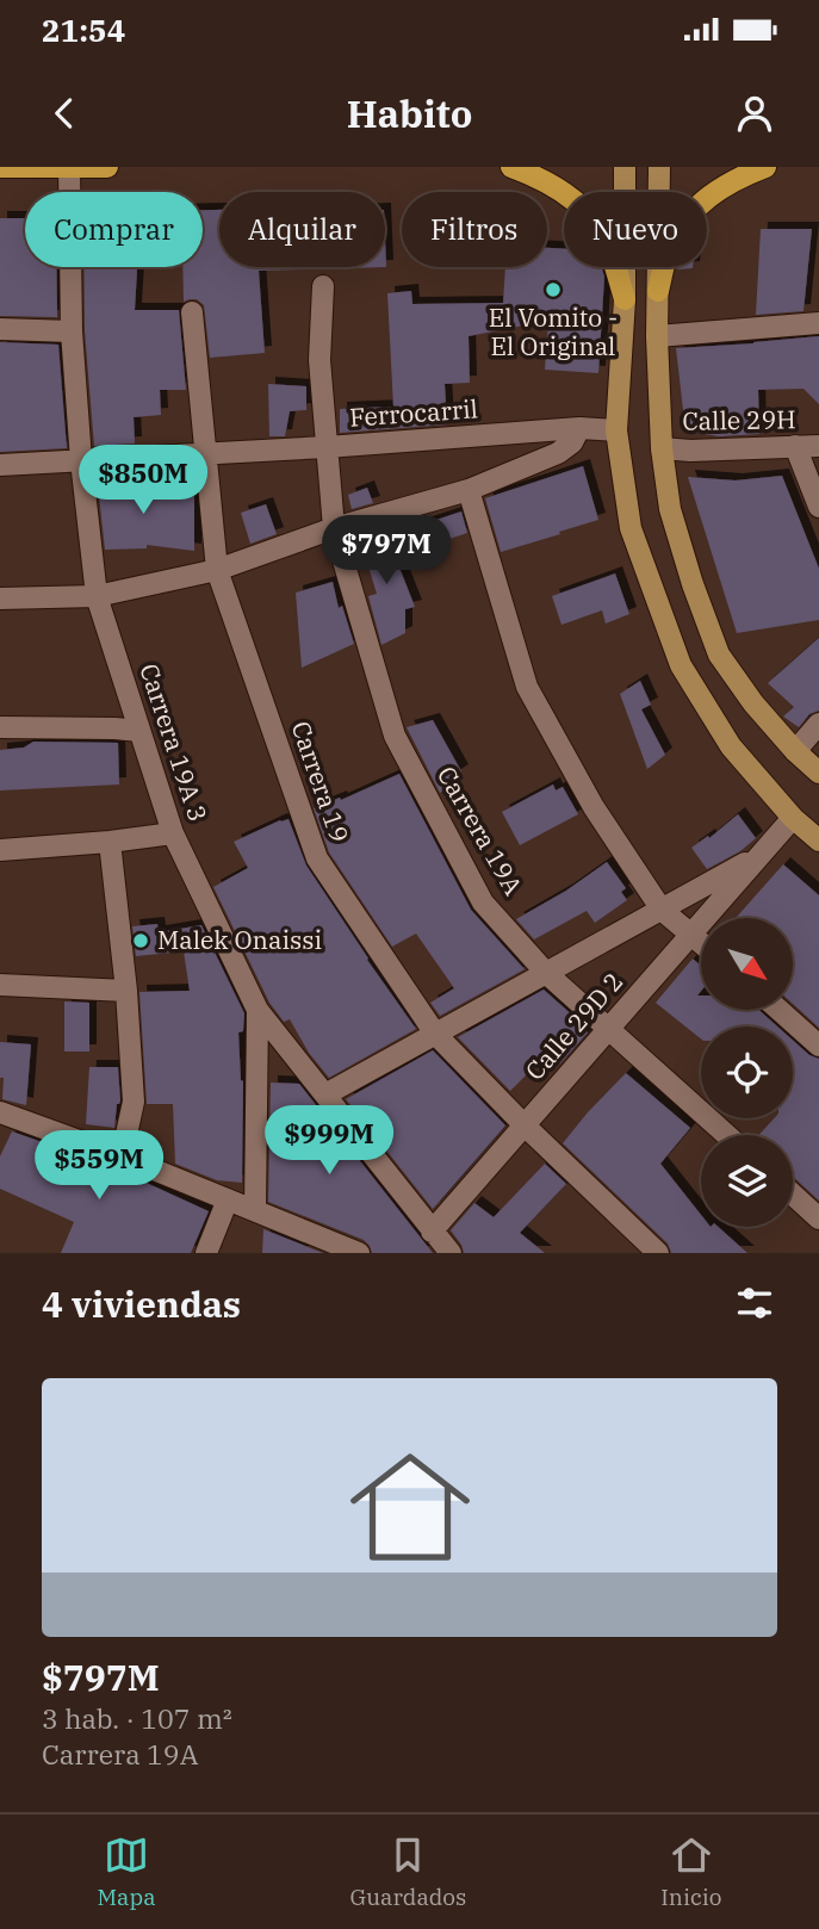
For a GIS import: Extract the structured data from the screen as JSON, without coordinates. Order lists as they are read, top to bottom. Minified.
{"streets":{"street":["Ferrocarril","Calle 29H","Carrera 19A 3","Carrera 19","Carrera 19A","Calle 29D 2"]},"crossings":[["Ferrocarril","Carrera 19A"],["Carrera 19A 3","Calle 29D 2"],["Carrera 19","Calle 29D 2"],["Carrera 19A","Calle 29D 2"]],"places":["El Vomito - El Original","Malek Onaissi"],"north":"bottom right","page":{"status":"21:54","header":"Habito","chip":["Comprar","Alquilar","Filtros","Nuevo"],"price":["$850M","$797M","$999M","$559M"],"heading":"4 viviendas","list":[{"name":"$797M","note":"3 hab. · 107 m² · Carrera 19A"}],"tabs":["Mapa","Guardados","Inicio"]}}
